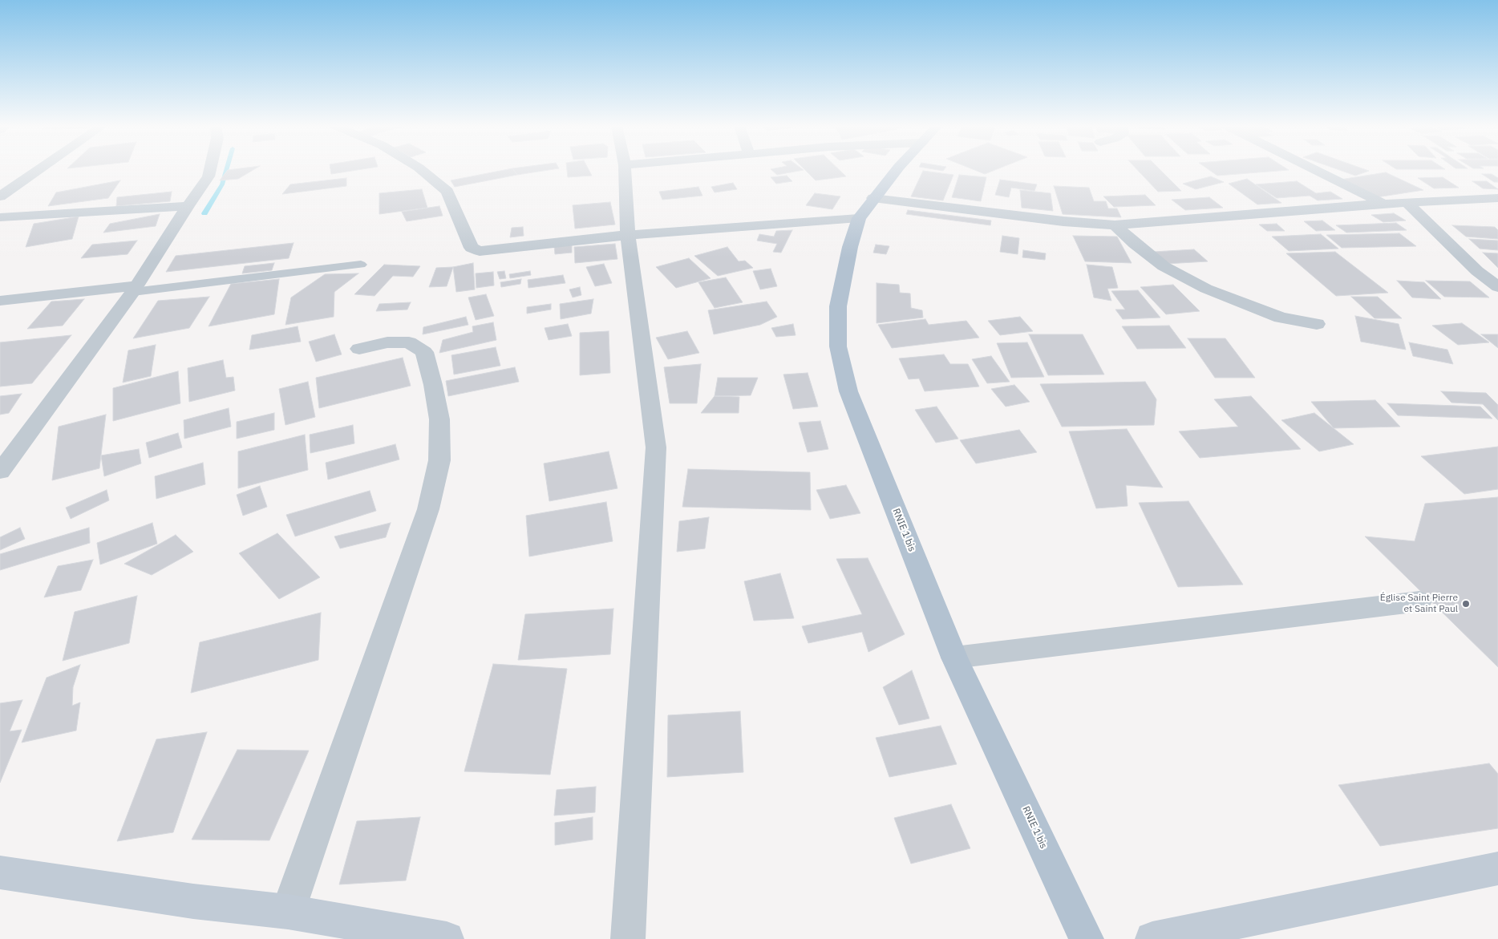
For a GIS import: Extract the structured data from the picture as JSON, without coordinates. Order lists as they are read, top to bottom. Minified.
{"streets":{"main road":["RNIE 1 bis"]},"places":["Église Saint Pierre et Saint Paul"]}
